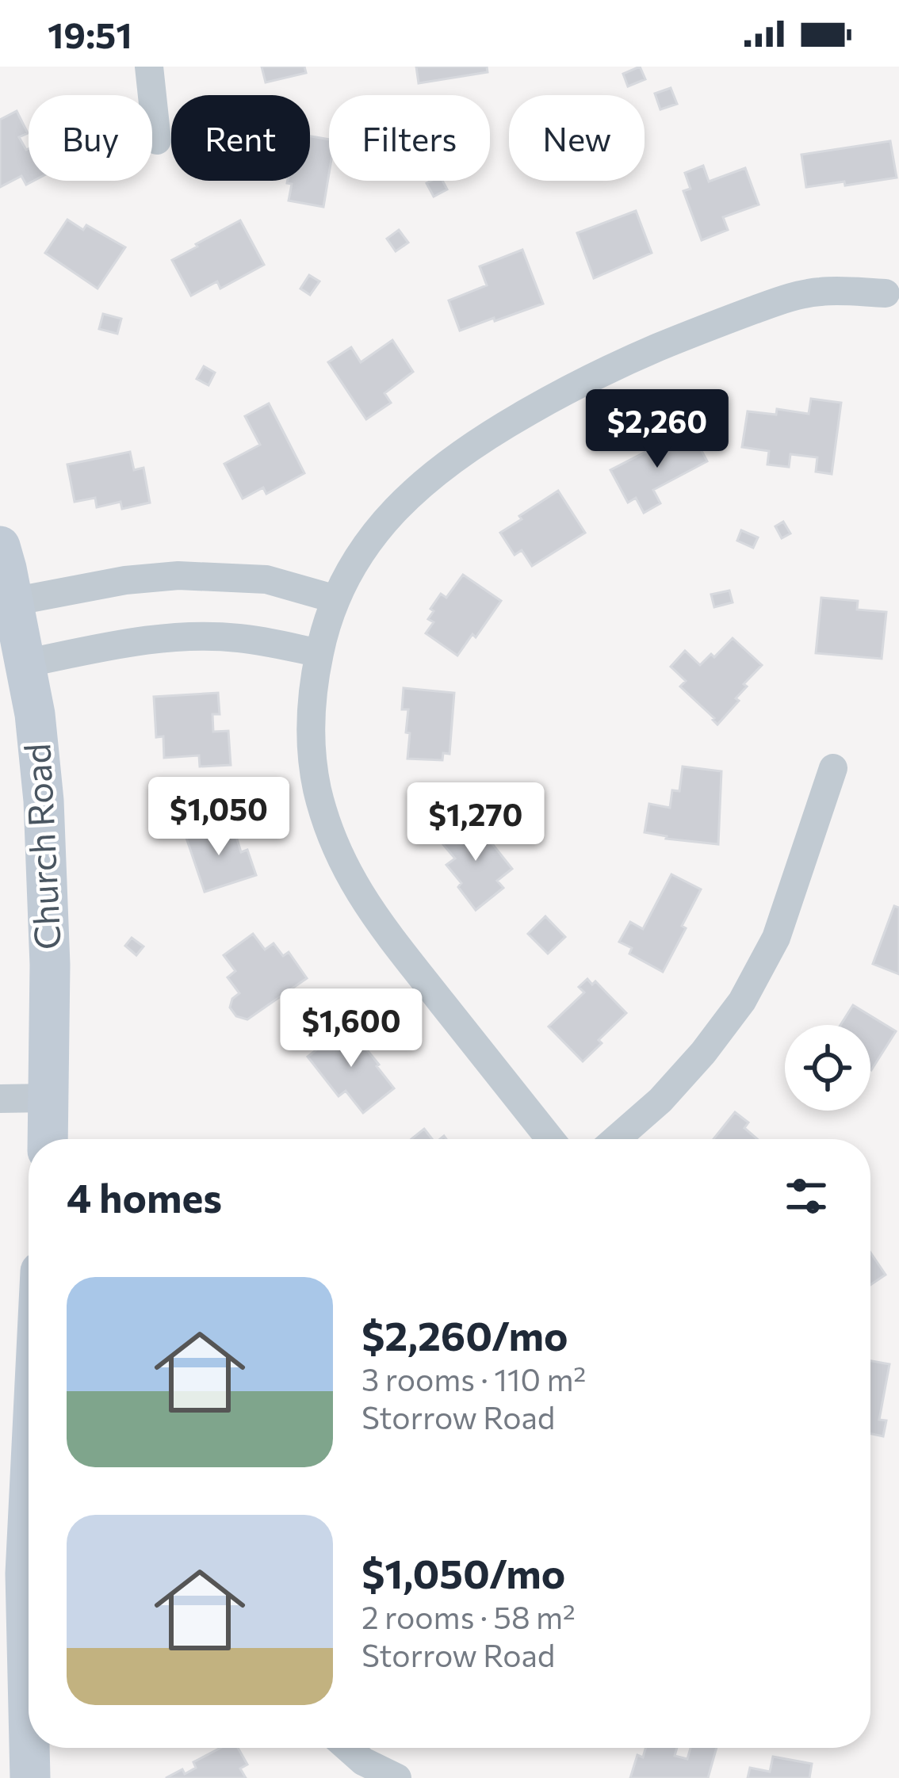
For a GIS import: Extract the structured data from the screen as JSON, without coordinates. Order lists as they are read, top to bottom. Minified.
{"streets":{"street":["Church Road"]},"page":{"status":"19:51","chip":["Buy","Rent","Filters","New"],"price":["$2,260","$1,050","$1,270","$1,600"],"heading":"4 homes","list":[{"name":"$2,260/mo","note":"3 rooms · 110 m² · Storrow Road"},{"name":"$1,050/mo","note":"2 rooms · 58 m² · Storrow Road"}]}}
